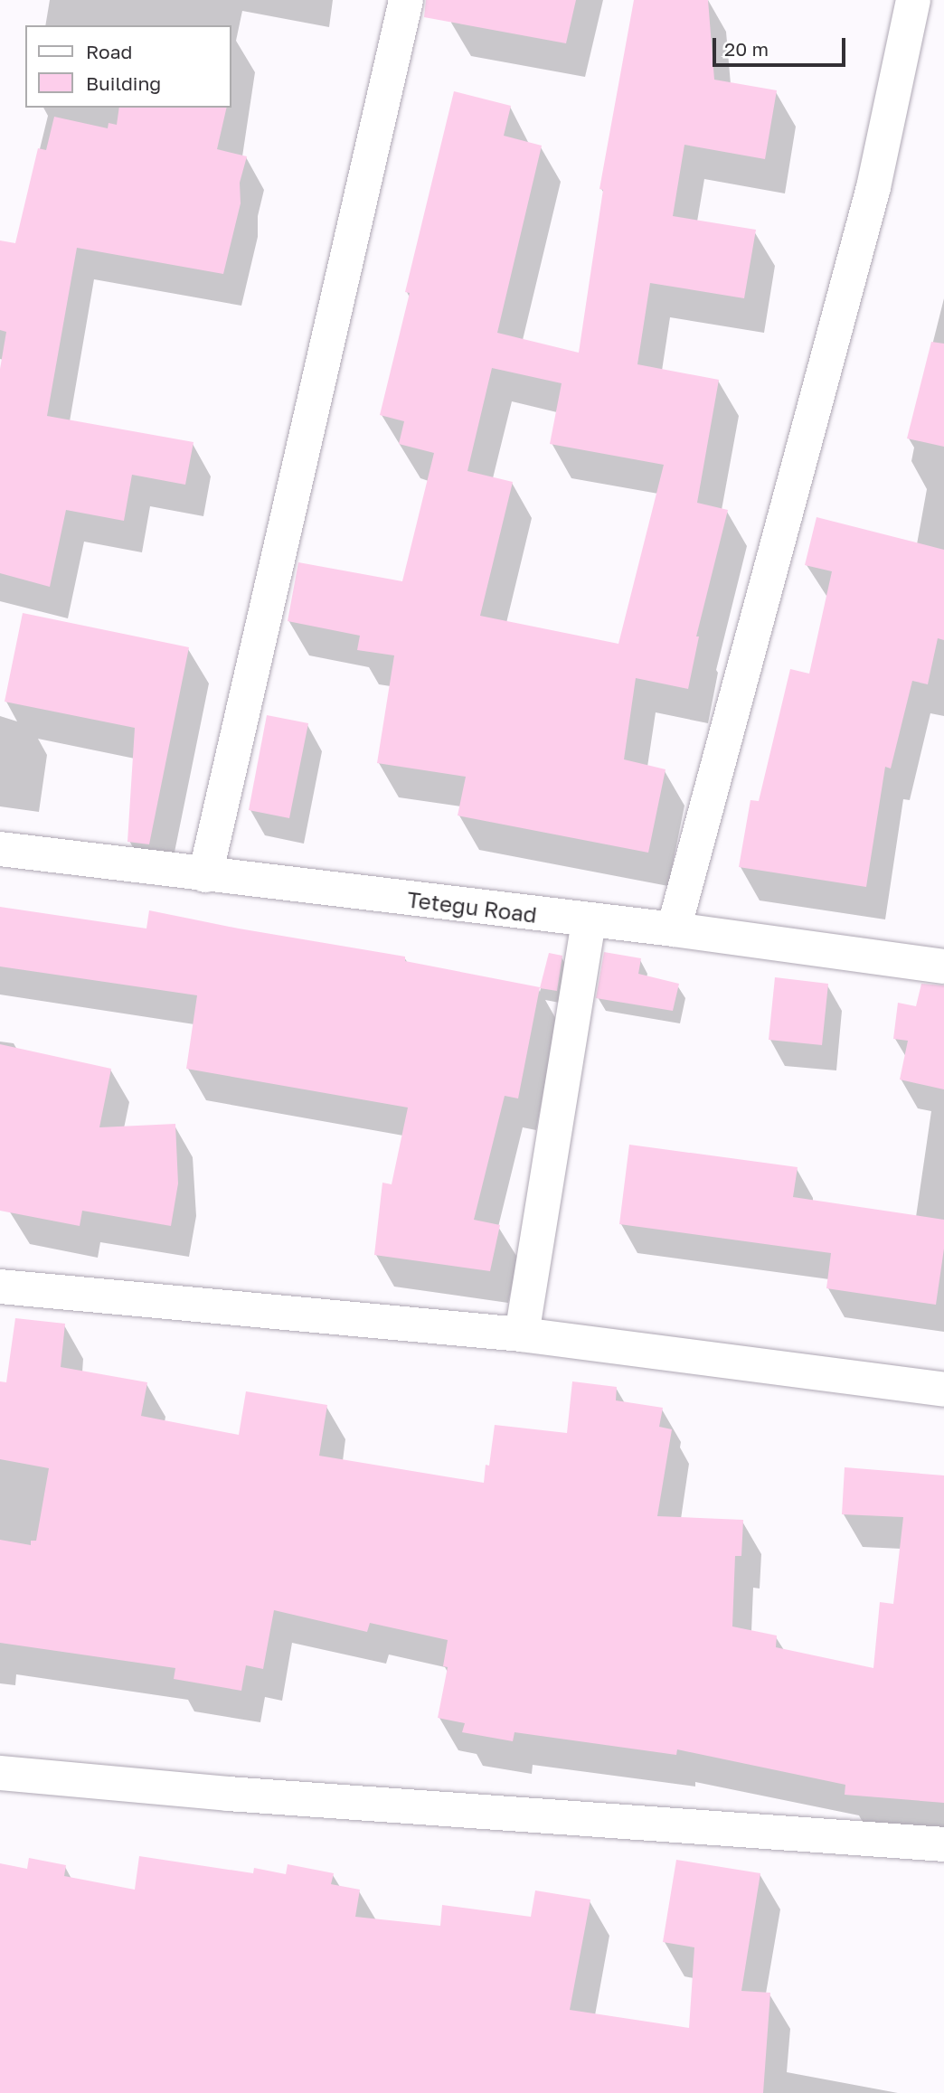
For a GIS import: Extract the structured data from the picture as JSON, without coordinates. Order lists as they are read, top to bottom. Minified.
{"streets":{"street":["Tetegu Road"]},"legend":["Road","Building"],"scale_bar":"20 m"}
